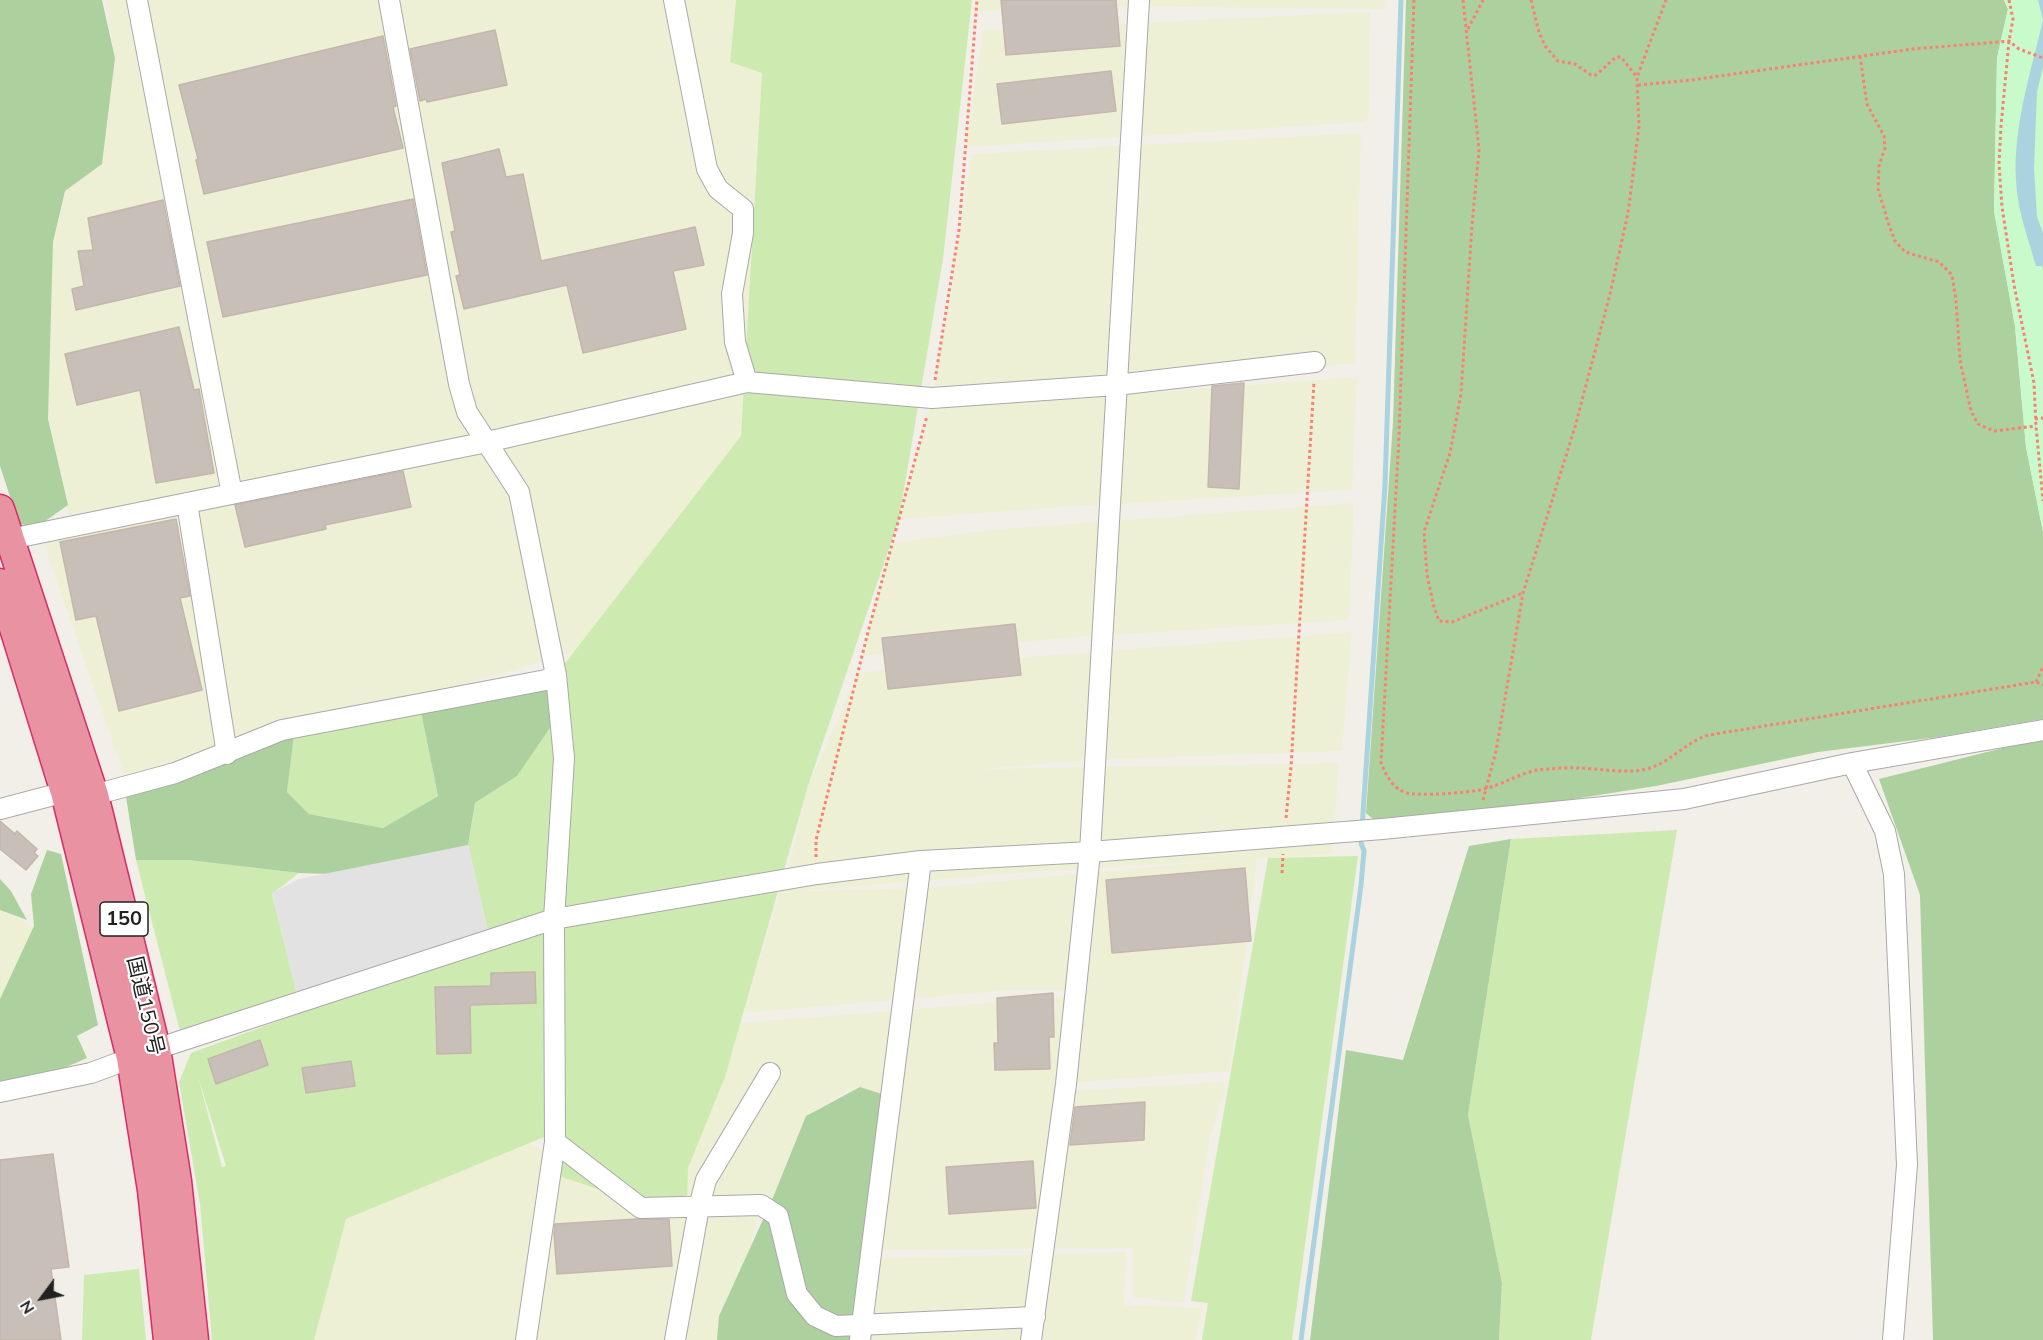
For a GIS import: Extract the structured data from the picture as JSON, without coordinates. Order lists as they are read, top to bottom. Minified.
{"streets":{"highway":["150","国道150号"]},"north":"bottom left"}
